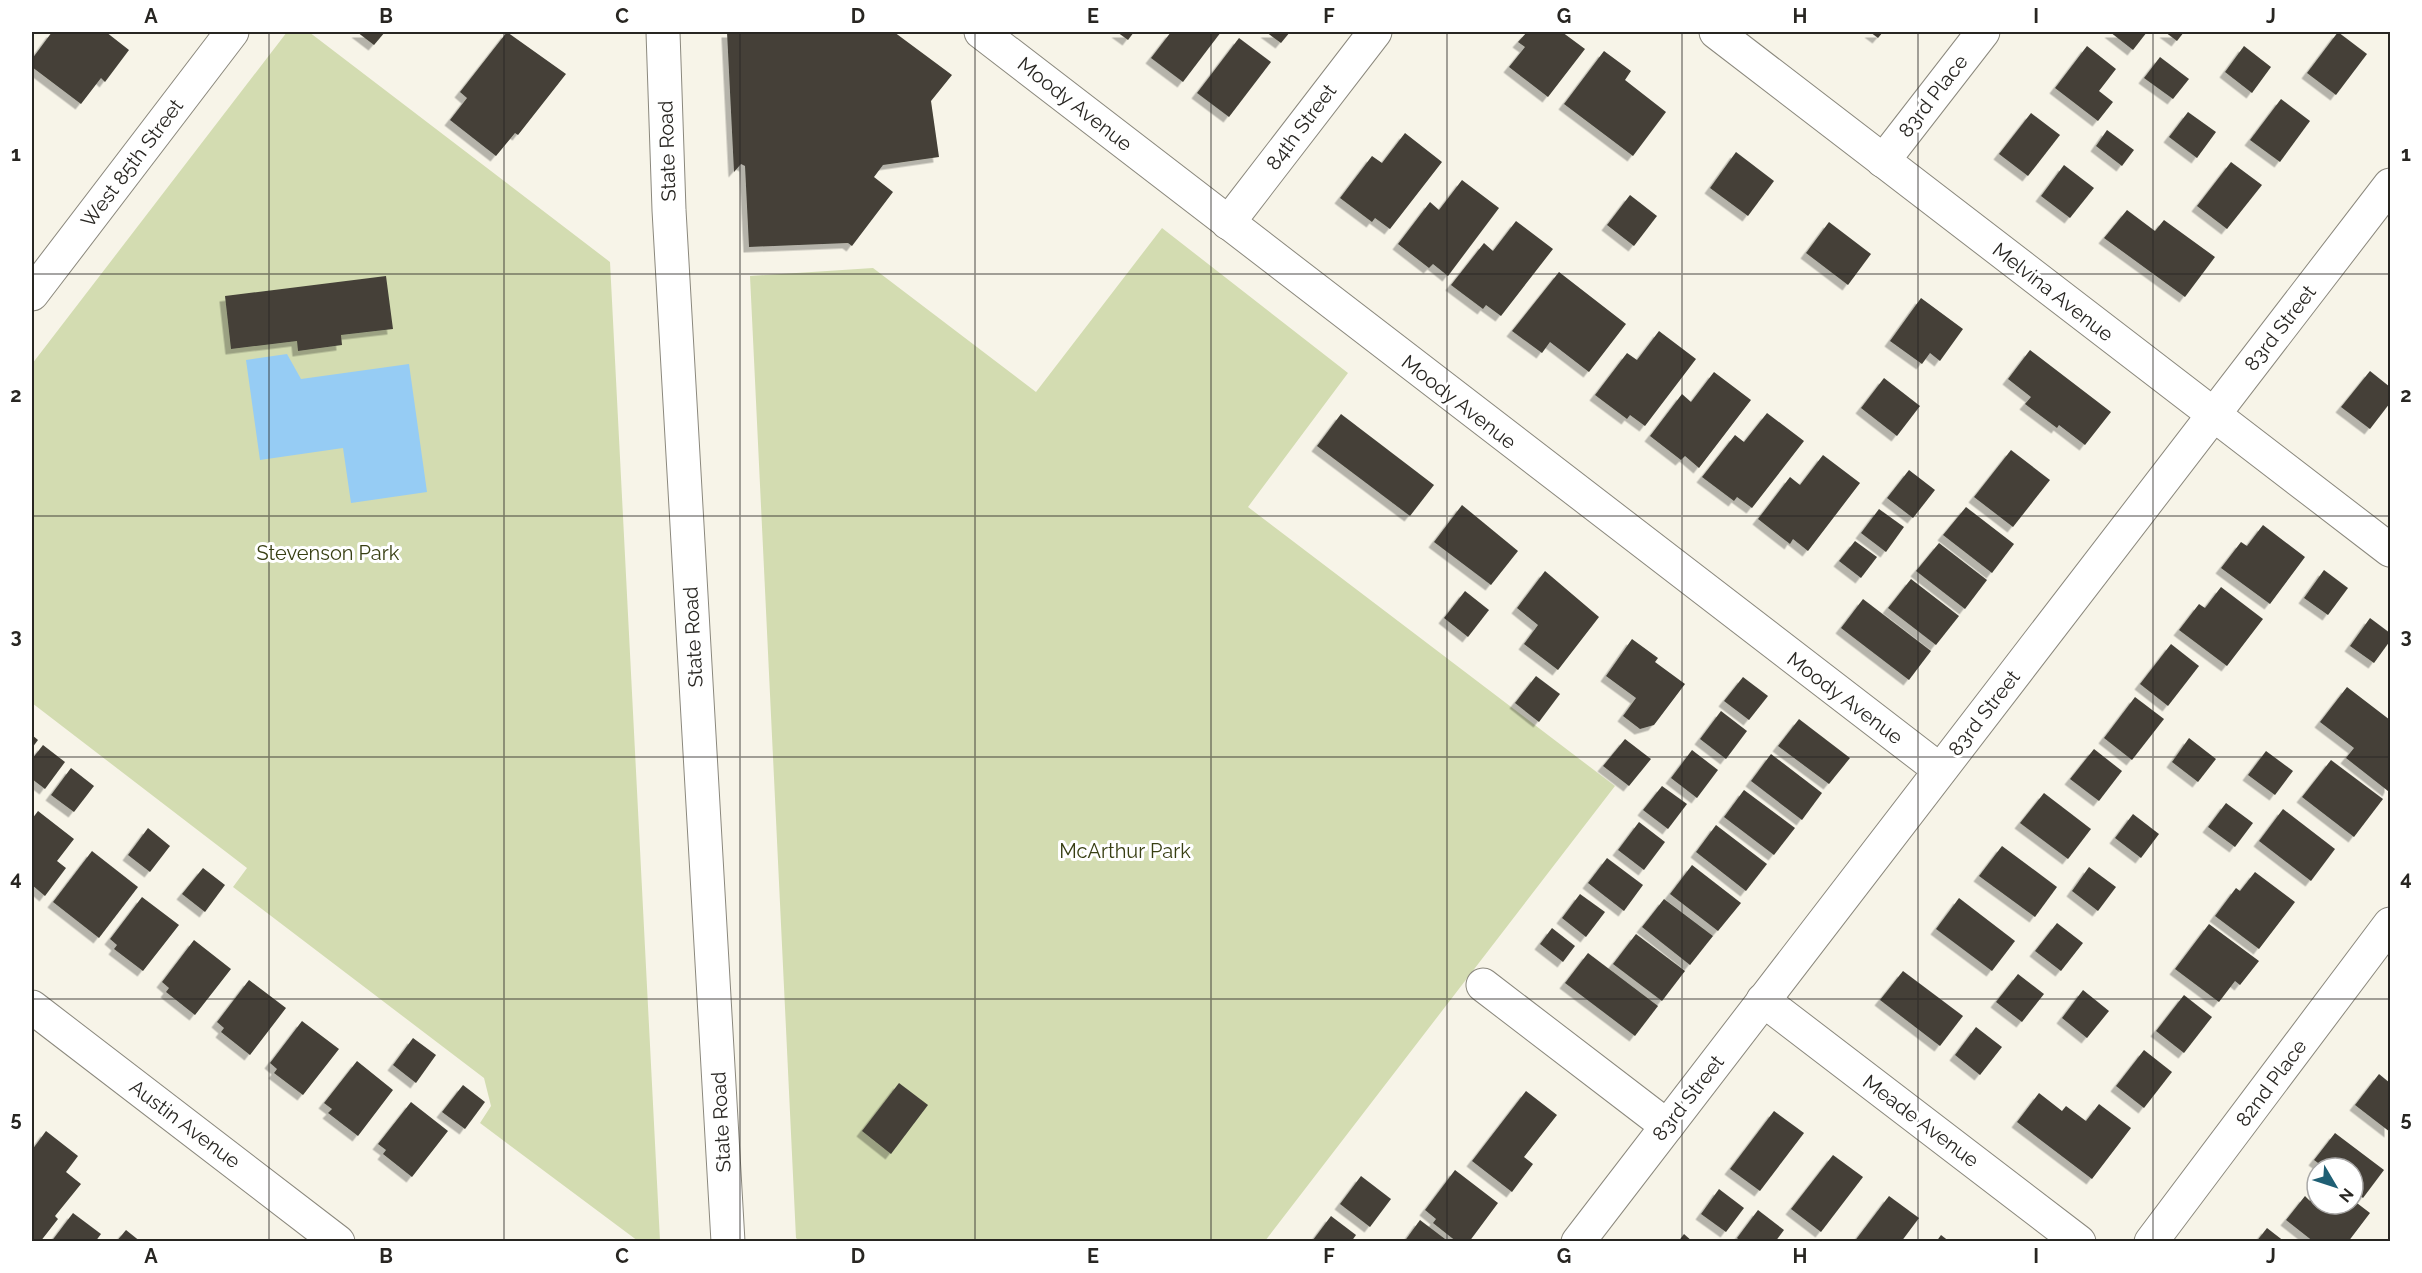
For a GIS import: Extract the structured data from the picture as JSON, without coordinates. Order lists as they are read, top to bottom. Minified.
{"streets":{"street":["83rd Place","Moody Avenue","84th Street","State Road","West 85th Street","Melvina Avenue","83rd Street","82nd Place","Meade Avenue","Austin Avenue"]},"crossings":[["83rd Place","Melvina Avenue"],["Moody Avenue","84th Street"],["Moody Avenue","83rd Street"],["Melvina Avenue","83rd Street"],["83rd Street","Meade Avenue"]],"parks":["Stevenson Park","McArthur Park"],"north":"bottom right","grid":{"columns":["A","B","C","D","E","F","G","H","I","J"],"rows":["1","2","3","4","5"]}}
